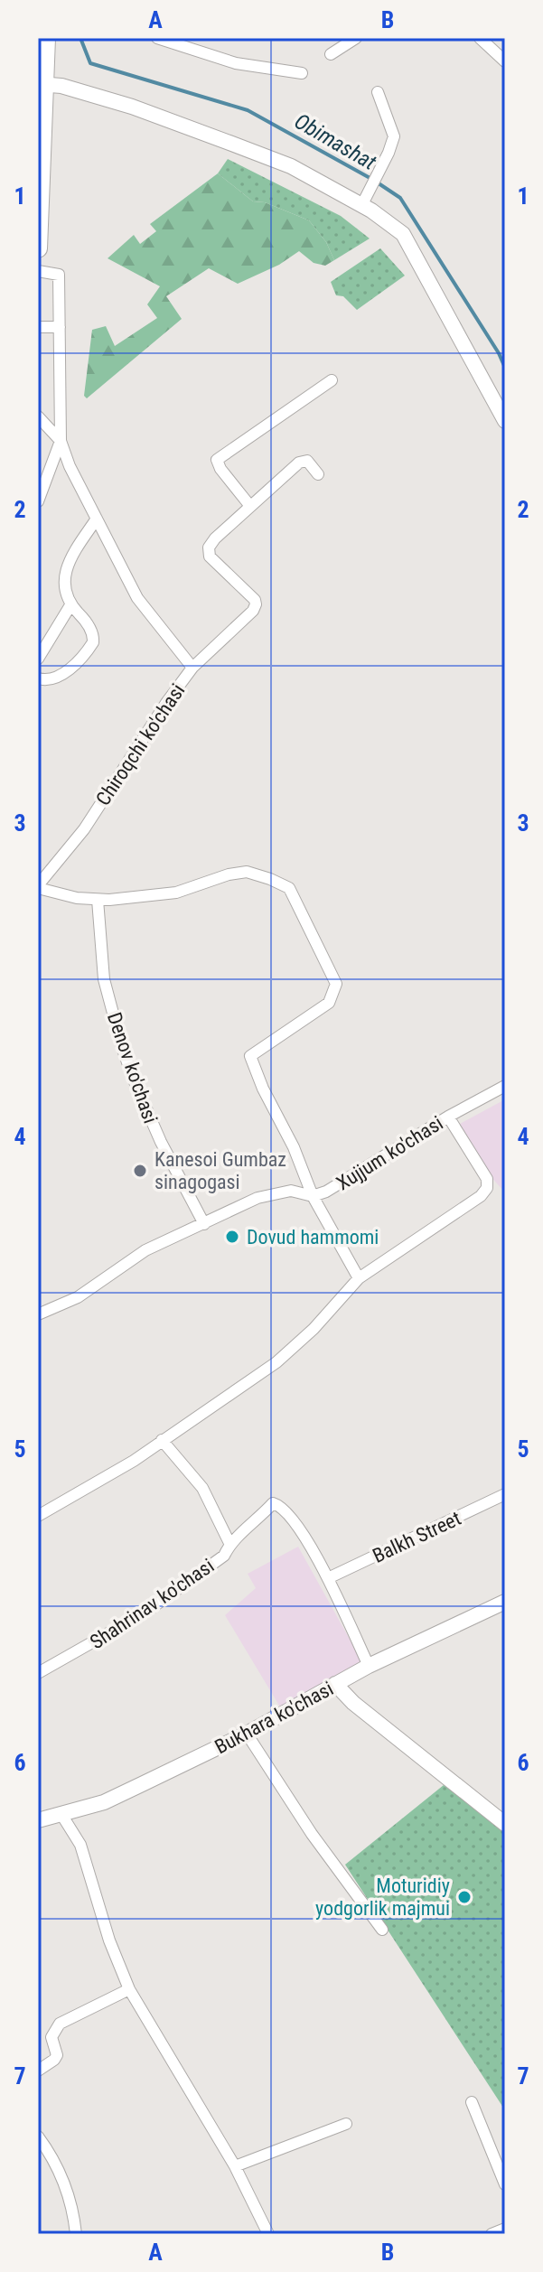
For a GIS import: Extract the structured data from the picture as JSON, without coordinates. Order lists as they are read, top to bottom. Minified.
{"streets":{"street":["Chiroqchi ko'chasi","Denov ko'chasi","Xujjum ko'chasi","Balkh Street","Shahrinav ko'chasi","Bukhara ko'chasi"]},"crossings":[["Denov ko'chasi","Xujjum ko'chasi"],["Balkh Street","Shahrinav ko'chasi"],["Shahrinav ko'chasi","Bukhara ko'chasi"]],"water":["Obimashat"],"places":["Kanesoi Gumbaz sinagogasi","Dovud hammomi","Moturidiy yodgorlik majmui"],"grid":{"columns":["A","B"],"rows":["1","2","3","4","5","6","7"]}}
